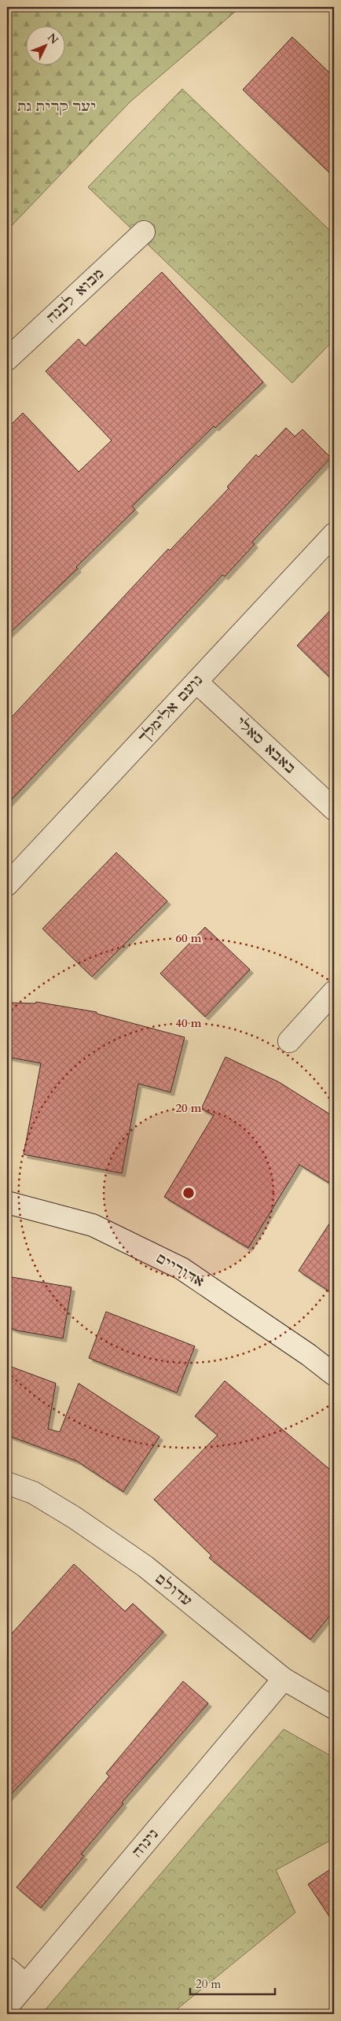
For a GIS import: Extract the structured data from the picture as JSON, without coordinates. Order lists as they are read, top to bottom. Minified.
{"streets":{"street":["מבוא לבנה","נועם אלימלך","באבא סאלי","אדוריים","עדולם","נינוה"]},"crossings":[["נועם אלימלך","באבא סאלי"],["עדולם","נינוה"]],"parks":["יער קרית גת"],"scale_bar":"20 m","north":"top right","rings":["60 m","40 m","20 m"]}
